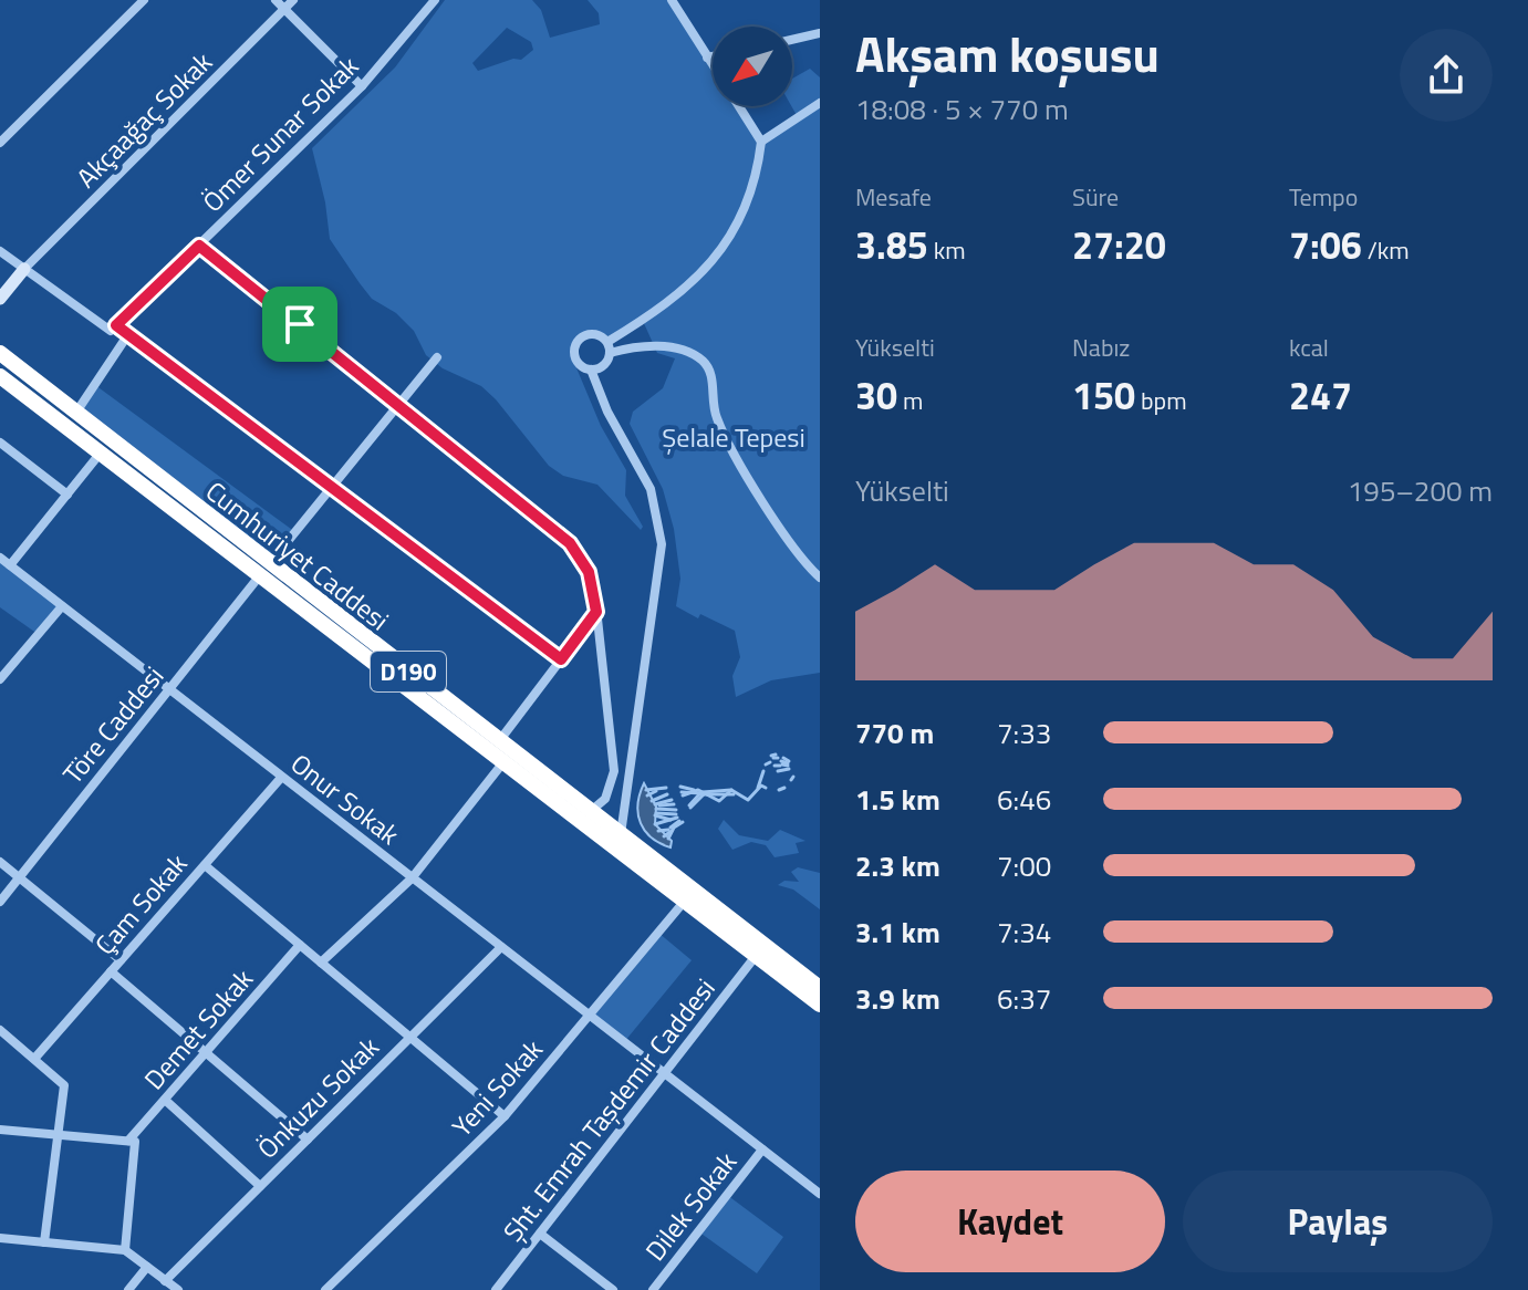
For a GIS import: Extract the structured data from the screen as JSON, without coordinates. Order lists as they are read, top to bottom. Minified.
{"streets":{"highway":["Cumhuriyet Caddesi","D190"],"street":["Akçaağaç Sokak","Ömer Sunar Sokak","Töre Caddesi","Onur Sokak","Çam Sokak","Demet Sokak","Yeni Sokak","Önkuzu Sokak","Şht. Emrah Taşdemir Caddesi","Dilek Sokak"]},"crossings":[["Cumhuriyet Caddesi","Töre Caddesi"],["Cumhuriyet Caddesi","Yeni Sokak"],["Cumhuriyet Caddesi","Şht. Emrah Taşdemir Caddesi"],["Töre Caddesi","Onur Sokak"],["Onur Sokak","Çam Sokak"],["Onur Sokak","Yeni Sokak"],["Onur Sokak","Önkuzu Sokak"],["Onur Sokak","Şht. Emrah Taşdemir Caddesi"],["Onur Sokak","Dilek Sokak"]],"parks":["Şelale Tepesi"],"north":"bottom left","page":{"heading":["Akşam koşusu","18:08 · 5 × 770 m"],"stats":[["Mesafe","3.85 km"],["Süre","27:20"],["Tempo","7:06 /km"],["Yükselti","30 m"],["Nabız","150 bpm"],["kcal","247"]],"chart":["Yükselti","195–200 m"],"list":[{"name":"770 m","note":"7:33"},{"name":"1.5 km","note":"6:46"},{"name":"2.3 km","note":"7:00"},{"name":"3.1 km","note":"7:34"},{"name":"3.9 km","note":"6:37"}],"buttons":["Kaydet","Paylaş"]}}
